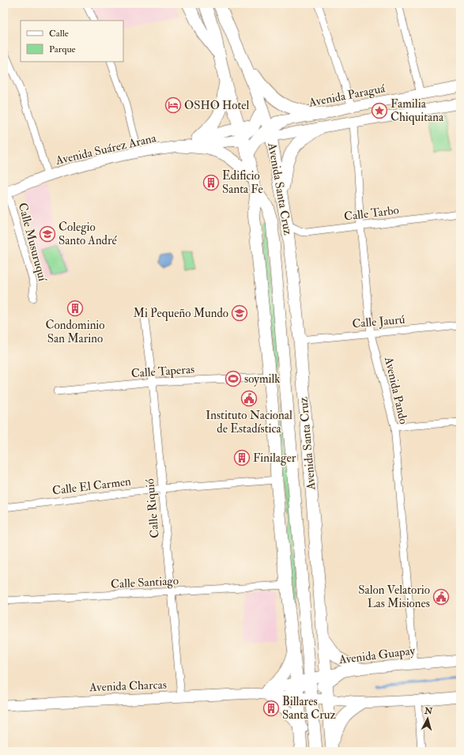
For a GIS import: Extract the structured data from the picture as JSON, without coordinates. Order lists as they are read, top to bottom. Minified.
{"streets":{"main road":["Avenida Paraguá","Avenida Suárez Arana","Avenida Santa Cruz","Avenida Guapay","Avenida Charcas"],"street":["Calle Tarbo","Calle Musuruquí","Calle Jaurú","Calle Taperas","Avenida Pando","Calle El Carmen","Calle Riquió","Calle Santiago"]},"crossings":[["Avenida Suárez Arana","Avenida Santa Cruz"],["Avenida Suárez Arana","Calle Musuruquí"],["Avenida Santa Cruz","Calle Tarbo"],["Avenida Santa Cruz","Calle Jaurú"],["Avenida Santa Cruz","Calle Taperas"],["Avenida Santa Cruz","Calle El Carmen"],["Avenida Santa Cruz","Calle Santiago"],["Avenida Santa Cruz","Avenida Guapay"],["Avenida Santa Cruz","Avenida Charcas"],["Calle Tarbo","Avenida Pando"],["Calle Jaurú","Avenida Pando"],["Calle Taperas","Calle Riquió"],["Avenida Pando","Avenida Guapay"],["Calle El Carmen","Calle Riquió"],["Calle Riquió","Calle Santiago"],["Calle Riquió","Avenida Charcas"],["Avenida Guapay","Avenida Charcas"]],"places":{"hotel":["OSHO Hotel"],"place":["Familia Chiquitana"],"building":["Edificio Santa Fe","Condominio San Marino","Finilager","Billares Santa Cruz"],"school or university":["Colegio Santo André","Mi Pequeño Mundo"],"sports":["soymilk"],"public building":["Instituto Nacional de Estadística","Salon Velatorio Las Misiones"]},"legend":["Calle","Parque"],"north":"top"}
